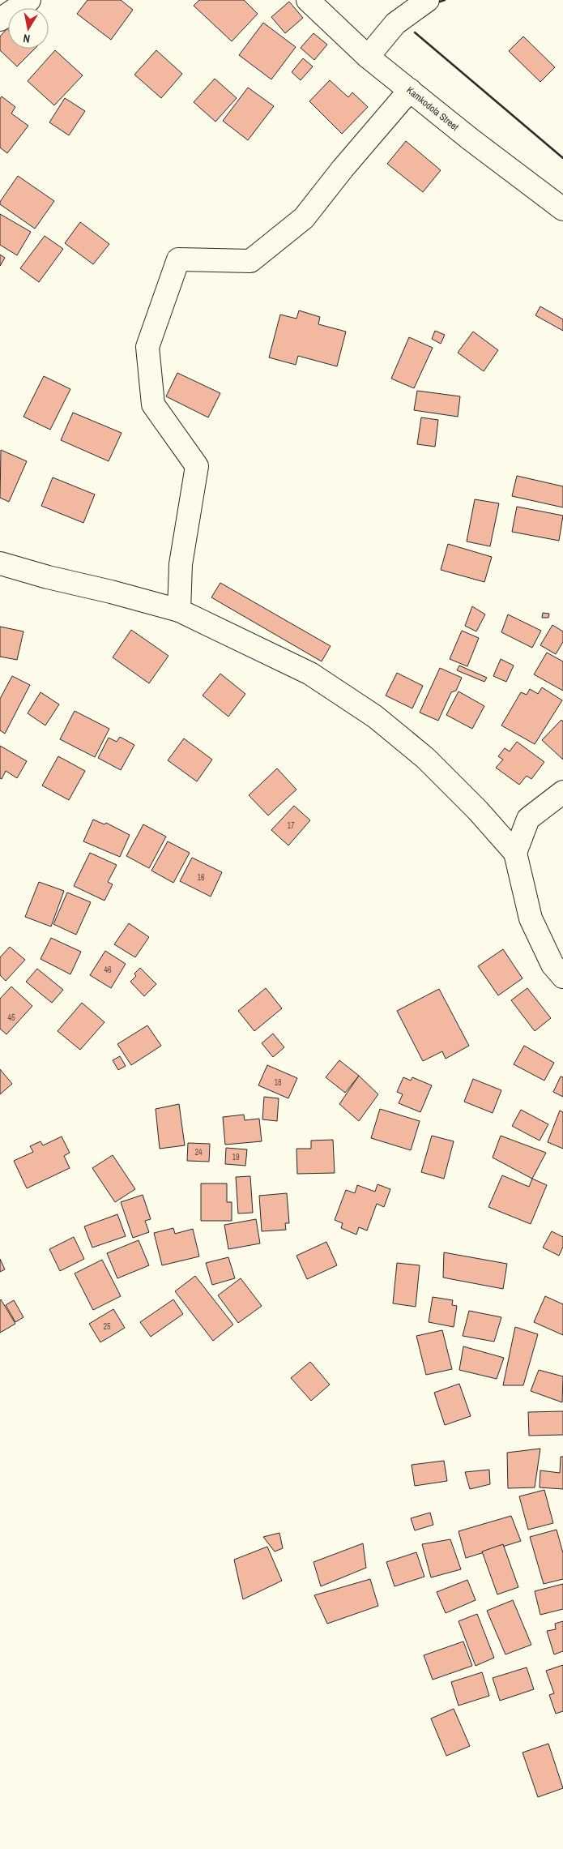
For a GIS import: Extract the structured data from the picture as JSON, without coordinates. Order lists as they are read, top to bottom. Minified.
{"streets":{"street":["Kamkodola Street"]},"house_numbers":["17","16","46","45","18","24","19","25"],"north":"bottom"}
